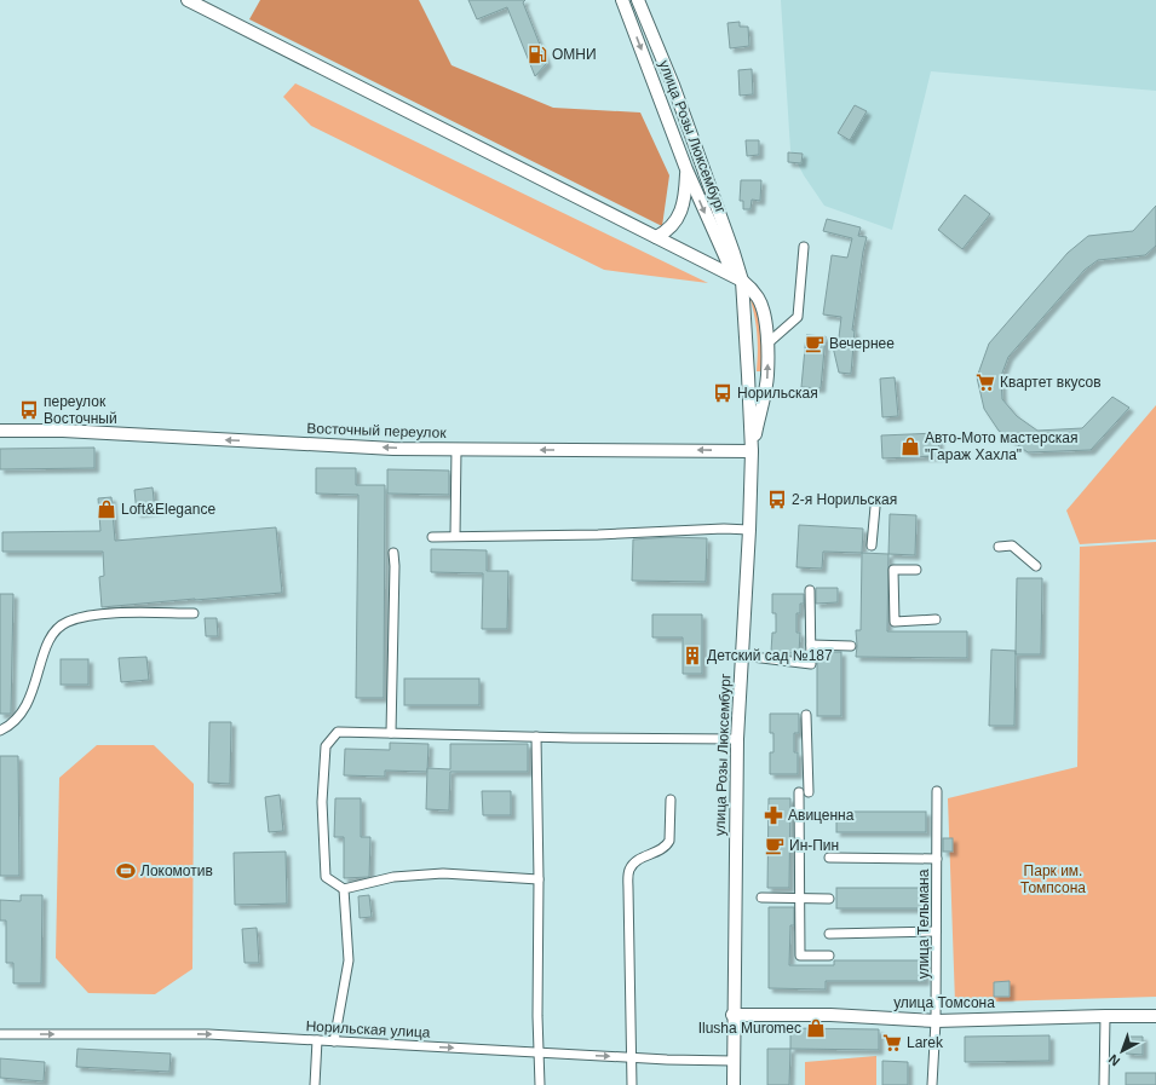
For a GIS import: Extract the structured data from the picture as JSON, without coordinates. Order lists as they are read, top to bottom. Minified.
{"streets":{"main road":["улица Розы Люксембург","Восточный переулок","улица Томсона"],"street":["улица Тельмана","Норильская улица"]},"crossings":[["улица Розы Люксембург","Восточный переулок"],["улица Розы Люксембург","улица Томсона"],["улица Розы Люксембург","Норильская улица"],["улица Тельмана","улица Томсона"]],"one_way":["Восточный переулок","Норильская улица"],"parks":["Парк им. Томпсона"],"places":{"fuel station":["ОМНИ"],"cafe":["Вечернее","Ин-Пин"],"supermarket":["Квартет вкусов","Larek"],"bus stop":["Норильская","переулок Восточный","2-я Норильская"],"shop":["Авто-Мото мастерская \"Гараж Хахла\"","Loft&Elegance","Ilusha Muromec"],"building":["Детский сад №187"],"pharmacy":["Авиценна"],"sports":["Локомотив"]},"north":"bottom left"}
